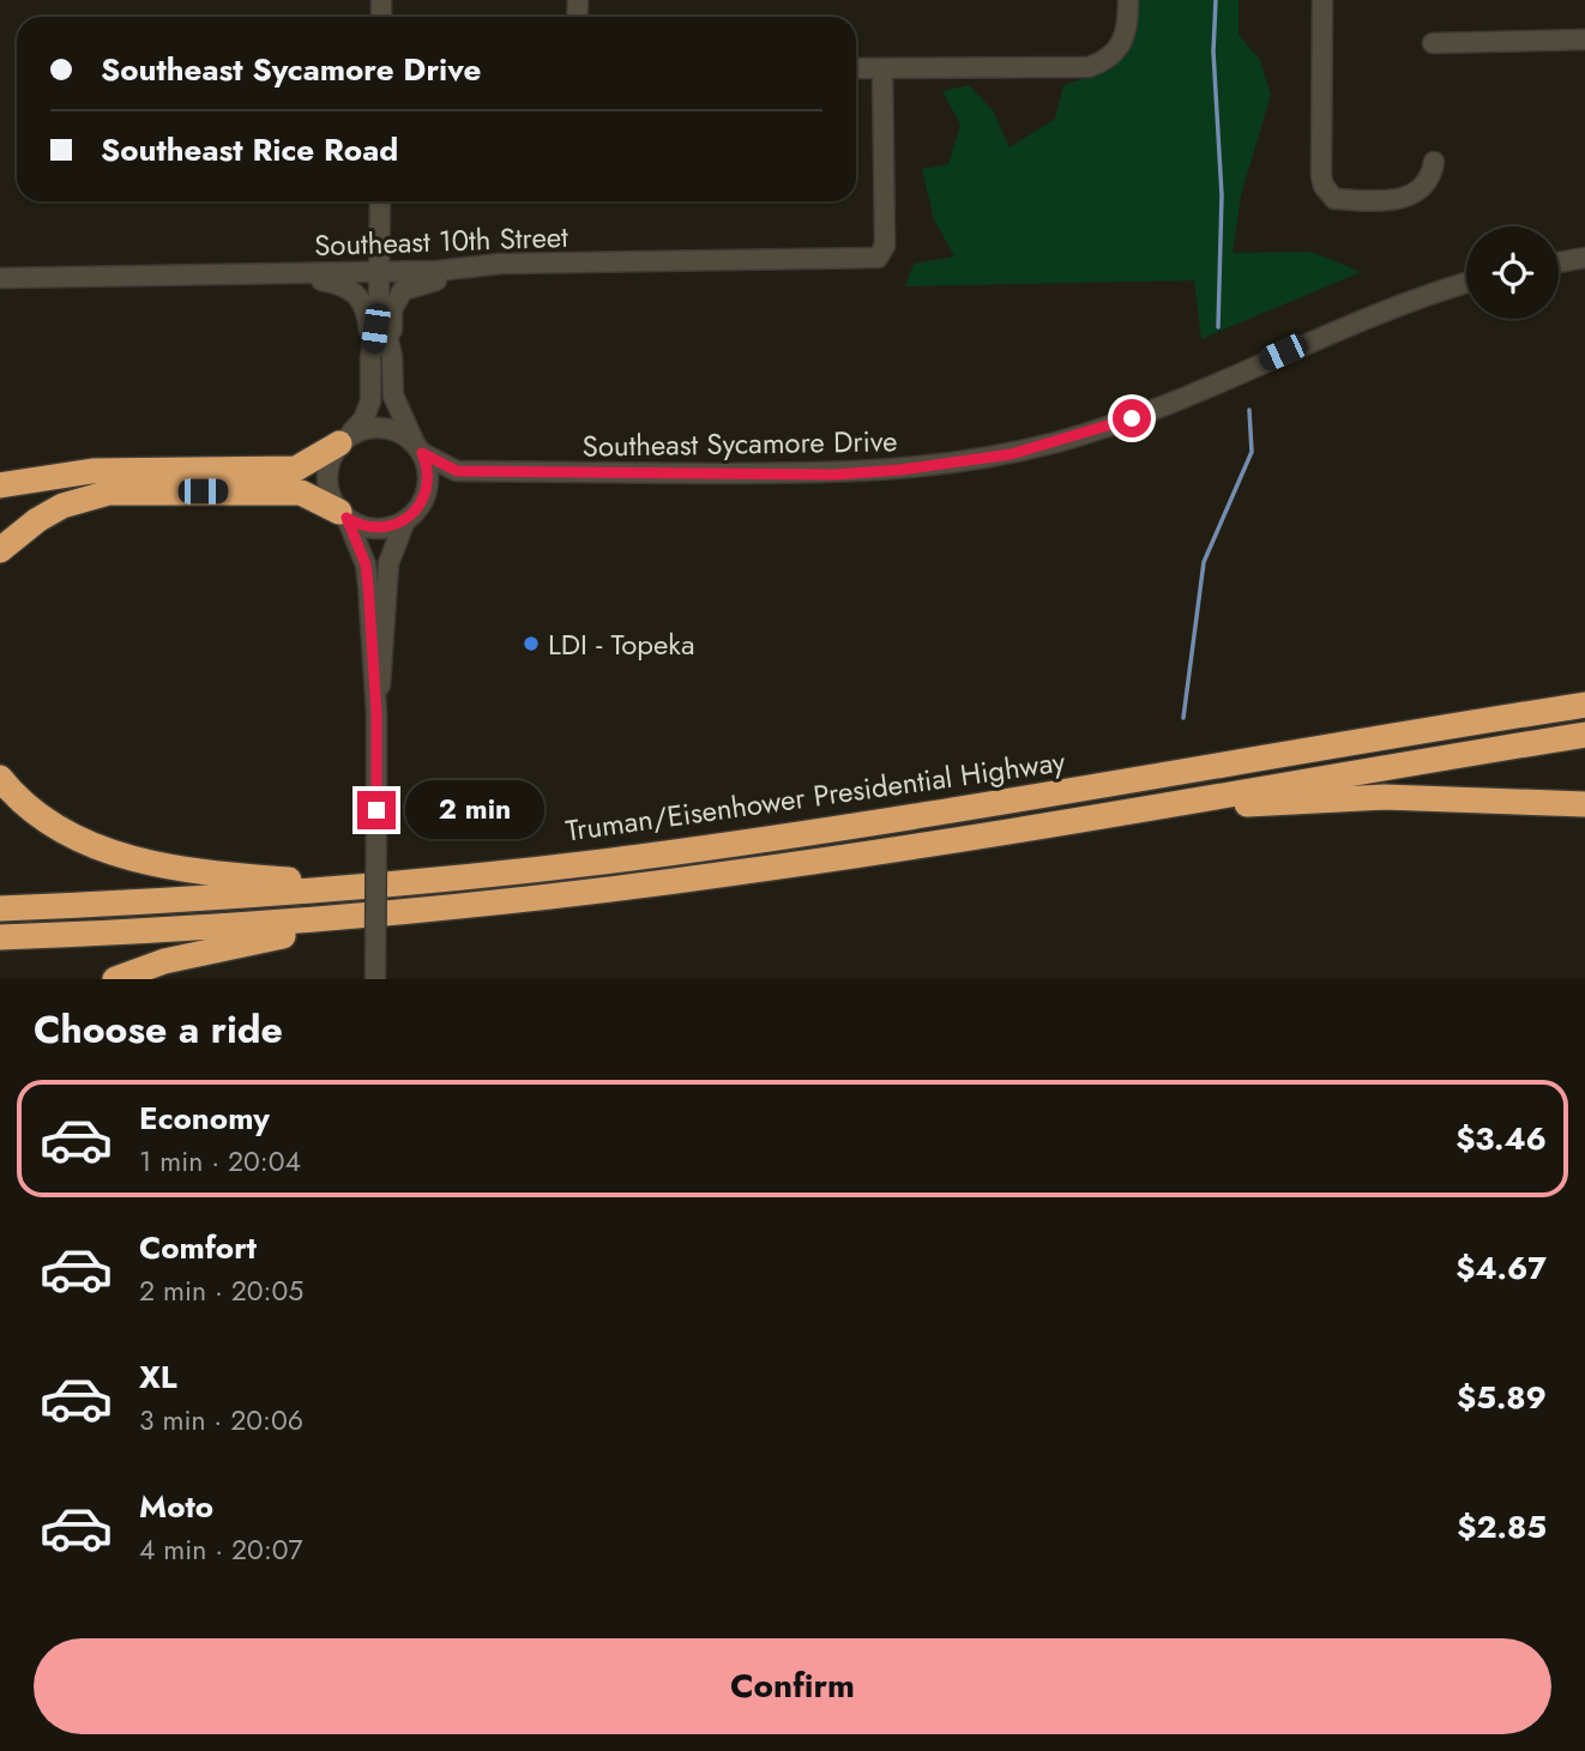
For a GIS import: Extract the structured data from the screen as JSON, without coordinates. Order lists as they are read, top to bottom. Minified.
{"streets":{"highway":["Truman/Eisenhower Presidential Highway"],"street":["Southeast 10th Street","Southeast Sycamore Drive"]},"places":["LDI - Topeka"],"page":{"banner":["Southeast Sycamore Drive","Southeast Rice Road"],"bubble":"2 min","heading":"Choose a ride","list":[{"name":"Economy","note":"1 min · 20:04","value":"$3.46"},{"name":"Comfort","note":"2 min · 20:05","value":"$4.67"},{"name":"XL","note":"3 min · 20:06","value":"$5.89"},{"name":"Moto","note":"4 min · 20:07","value":"$2.85"}],"buttons":"Confirm"}}
